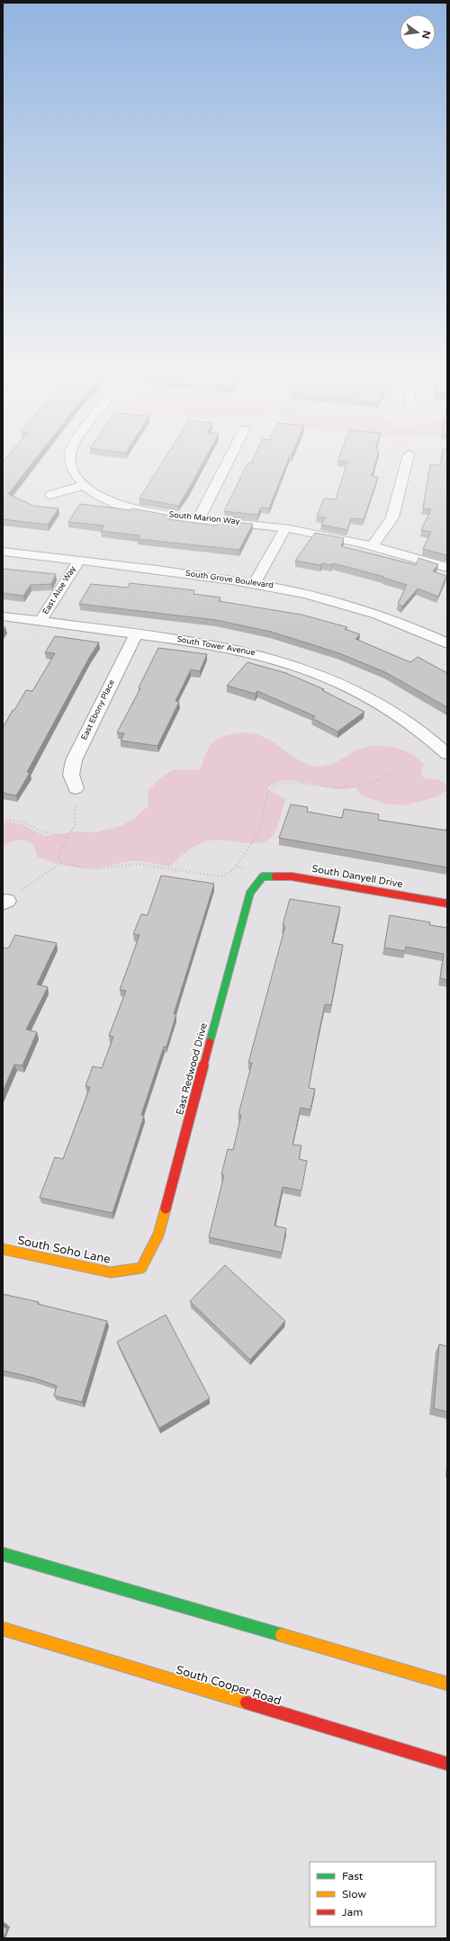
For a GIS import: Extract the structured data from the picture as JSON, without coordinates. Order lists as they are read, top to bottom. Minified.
{"streets":{"street":["South Marion Way","South Grove Boulevard","East Aloe Way","South Tower Avenue","East Ebony Place","South Danyell Drive","East Redwood Drive","South Soho Lane","South Cooper Road"]},"crossings":[["South Grove Boulevard","East Aloe Way"],["East Aloe Way","South Tower Avenue"],["South Tower Avenue","East Ebony Place"],["South Danyell Drive","East Redwood Drive"],["East Redwood Drive","South Soho Lane"]],"legend":["Fast","Slow","Jam"],"north":"right"}
